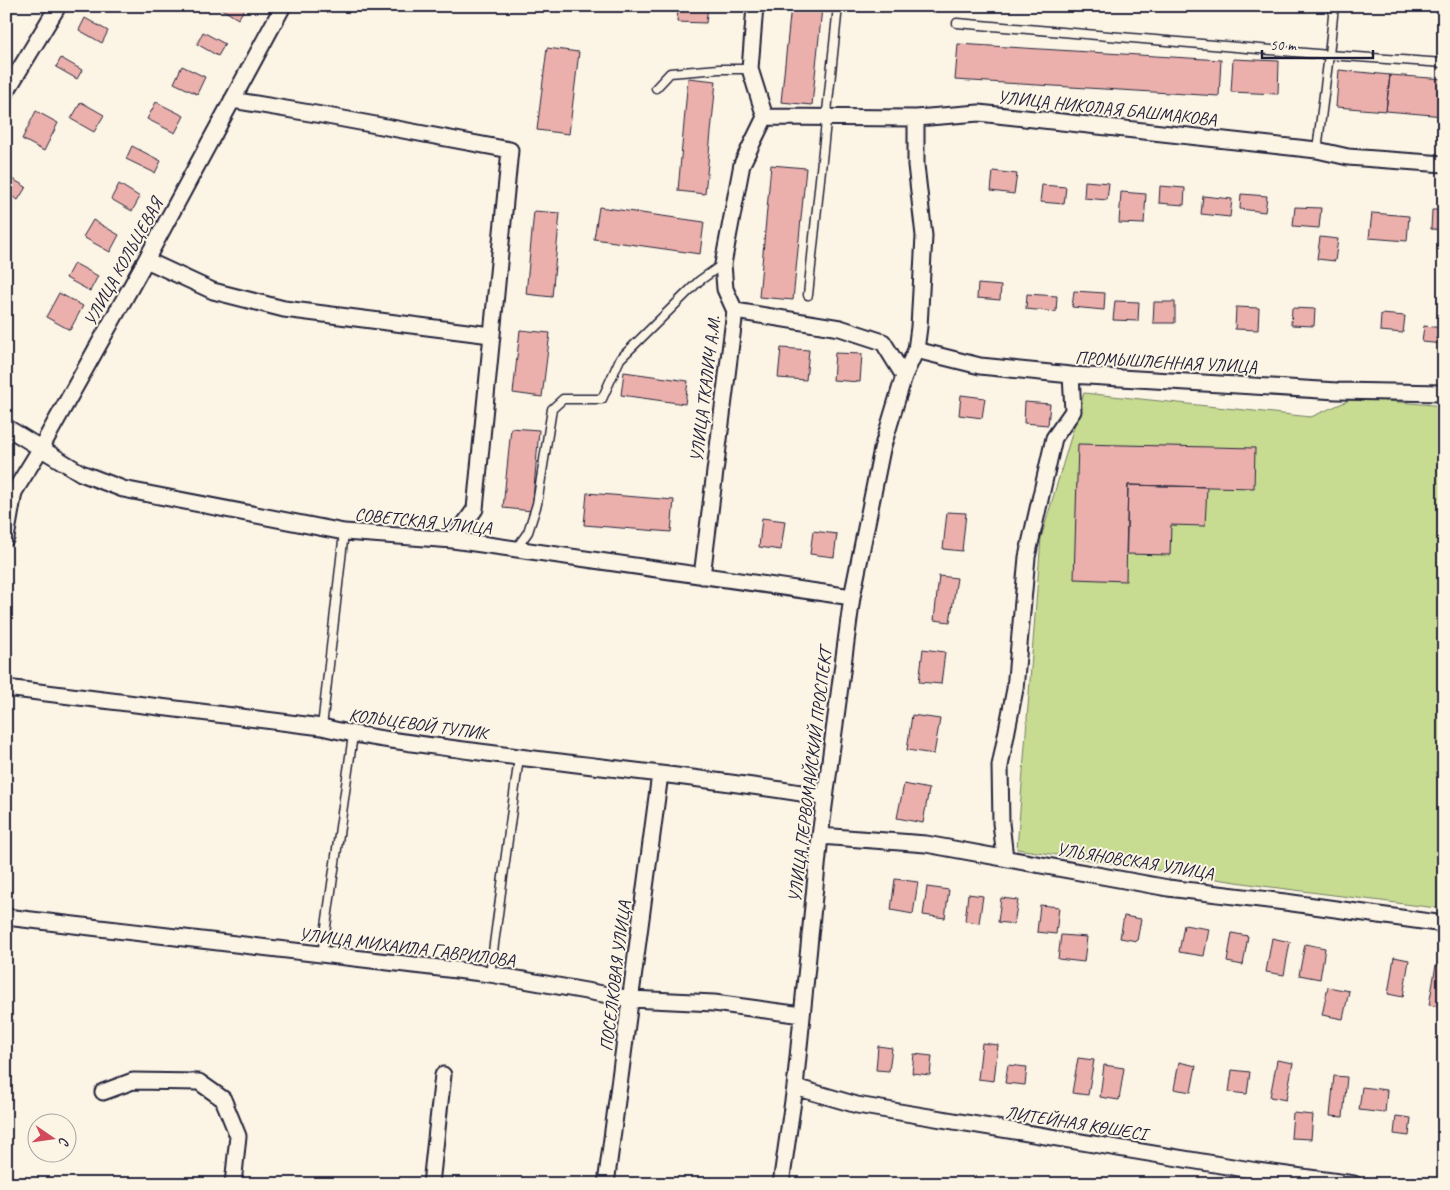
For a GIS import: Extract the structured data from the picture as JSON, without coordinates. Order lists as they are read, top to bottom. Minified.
{"streets":{"street":["УЛИЦА НИКОЛАЯ БАШМАКОВА","УЛИЦА КОЛЬЦЕВАЯ","ПРОМЫШЛЕННАЯ УЛИЦА","УЛИЦА ТКАЛИЧ А.М.","СОВЕТСКАЯ УЛИЦА","КОЛЬЦЕВОЙ ТУПИК","УЛИЦА ПЕРВОМАЙСКИЙ ПРОСПЕКТ","УЛЬЯНОВСКАЯ УЛИЦА","УЛИЦА МИХАИЛА ГАВРИЛОВА","ПОСЕЛКОВАЯ УЛИЦА","ЛИТЕЙНАЯ КӨШЕСІ"]},"crossings":[["УЛИЦА НИКОЛАЯ БАШМАКОВА","УЛИЦА ТКАЛИЧ А.М."],["УЛИЦА КОЛЬЦЕВАЯ","СОВЕТСКАЯ УЛИЦА"],["УЛИЦА ТКАЛИЧ А.М.","СОВЕТСКАЯ УЛИЦА"],["СОВЕТСКАЯ УЛИЦА","УЛИЦА ПЕРВОМАЙСКИЙ ПРОСПЕКТ"],["КОЛЬЦЕВОЙ ТУПИК","УЛИЦА ПЕРВОМАЙСКИЙ ПРОСПЕКТ"],["КОЛЬЦЕВОЙ ТУПИК","ПОСЕЛКОВАЯ УЛИЦА"],["УЛИЦА ПЕРВОМАЙСКИЙ ПРОСПЕКТ","УЛЬЯНОВСКАЯ УЛИЦА"],["УЛИЦА ПЕРВОМАЙСКИЙ ПРОСПЕКТ","УЛИЦА МИХАИЛА ГАВРИЛОВА"],["УЛИЦА ПЕРВОМАЙСКИЙ ПРОСПЕКТ","ЛИТЕЙНАЯ КӨШЕСІ"],["УЛИЦА МИХАИЛА ГАВРИЛОВА","ПОСЕЛКОВАЯ УЛИЦА"]],"scale_bar":"50 m","north":"right"}
